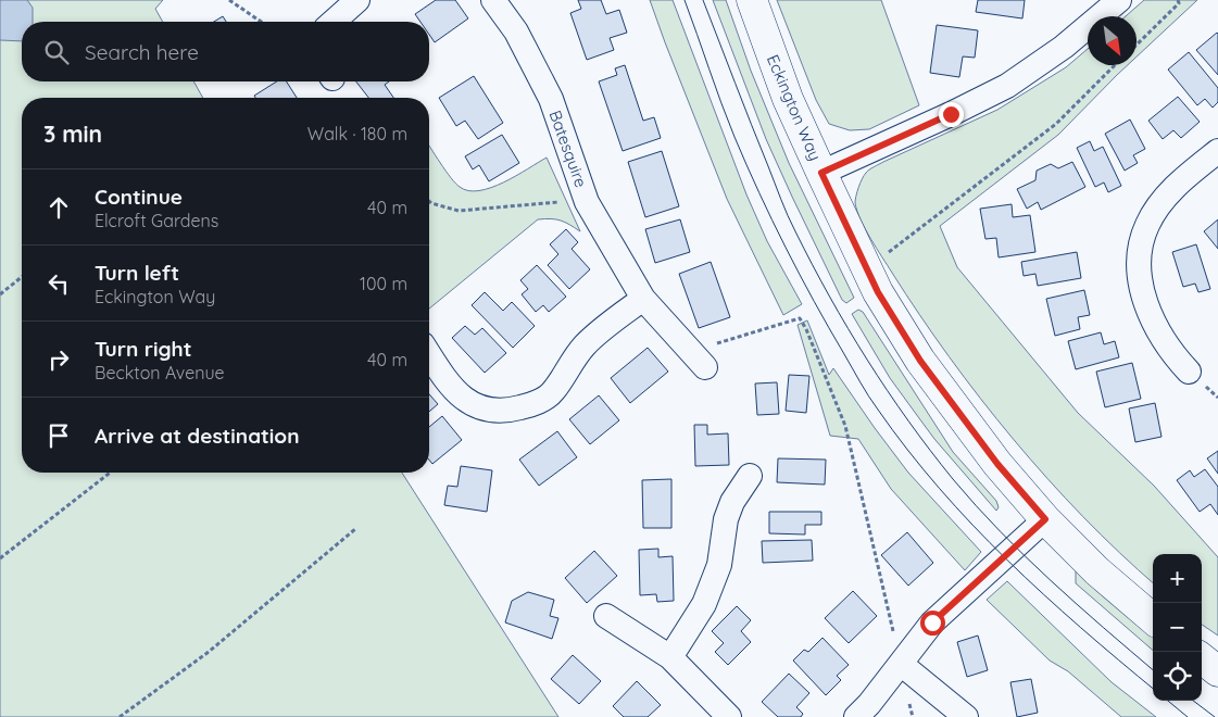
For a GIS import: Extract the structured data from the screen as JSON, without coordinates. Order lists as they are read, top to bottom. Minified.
{"streets":{"main road":["Eckington Way"],"street":["Batesquire"]},"north":"bottom right","page":{"search":"Search here","heading":["3 min","Walk · 180 m"],"list":[["Continue","Elcroft Gardens","40 m"],["Turn left","Eckington Way","100 m"],["Turn right","Beckton Avenue","40 m"],"Arrive at destination"],"map_buttons":["+","−"]}}
